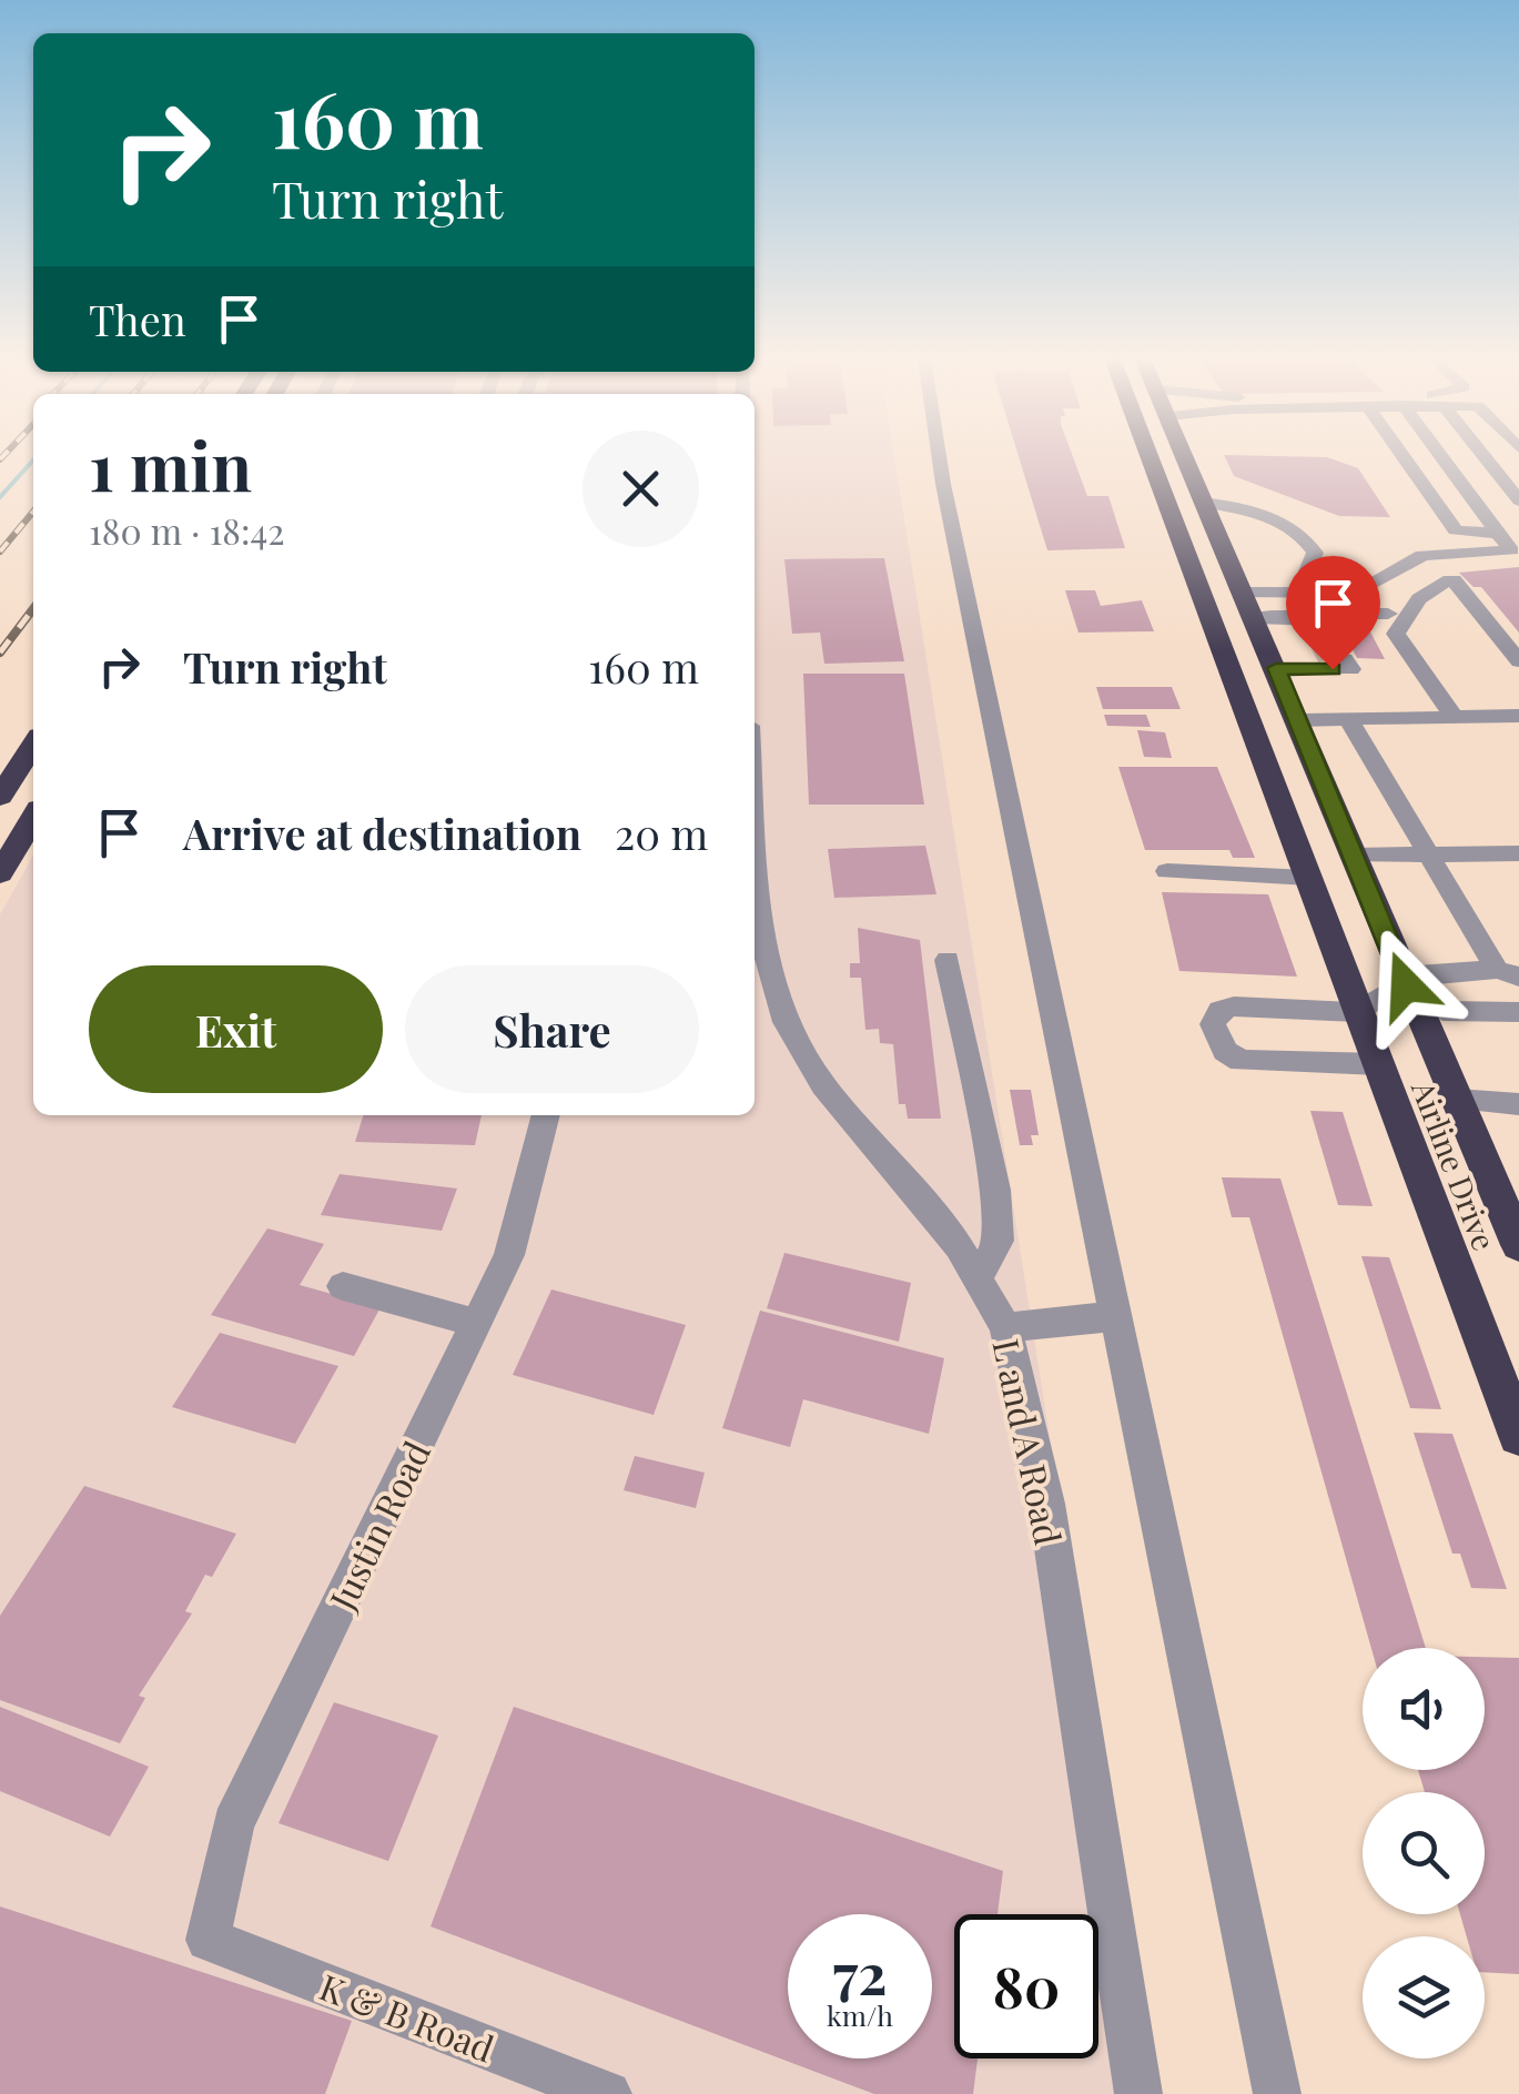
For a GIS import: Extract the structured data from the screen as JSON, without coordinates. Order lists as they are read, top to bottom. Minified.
{"streets":{"highway":["Airline Drive"],"street":["L and A Road","Justin Road","K & B Road"]},"crossings":[["Justin Road","K & B Road"]],"page":{"turn":["160 m","Turn right"],"then":"Then","heading":["1 min","180 m · 18:42"],"list":[{"name":"Turn right","value":"160 m"},{"name":"Arrive at destination","value":"20 m"}],"buttons":["Exit","Share"],"speed":"72 km/h","limit":"80"}}
